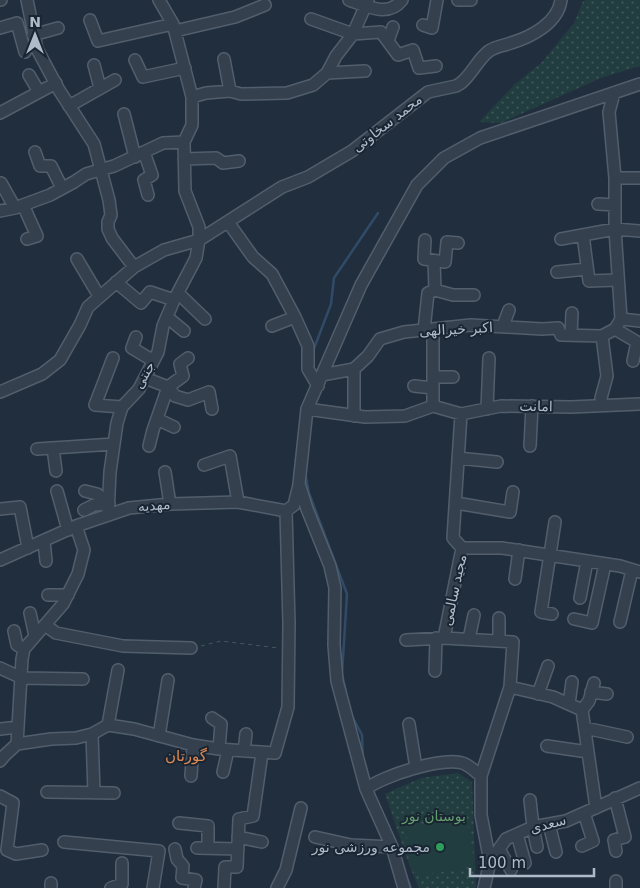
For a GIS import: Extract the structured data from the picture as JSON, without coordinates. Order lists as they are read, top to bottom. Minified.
{"streets":{"street":["محمد سخاوتی","اکبر خیرالهی","جنتی","امانت","مهدیه","مجید سالمی","سعدی"]},"crossings":[["محمد سخاوتی","جنتی"],["جنتی","مهدیه"]],"districts":["گورتان"],"parks":["بوستان نور"],"places":["مجموعه ورزشی نور"],"scale_bar":"100 m","north":"top"}
